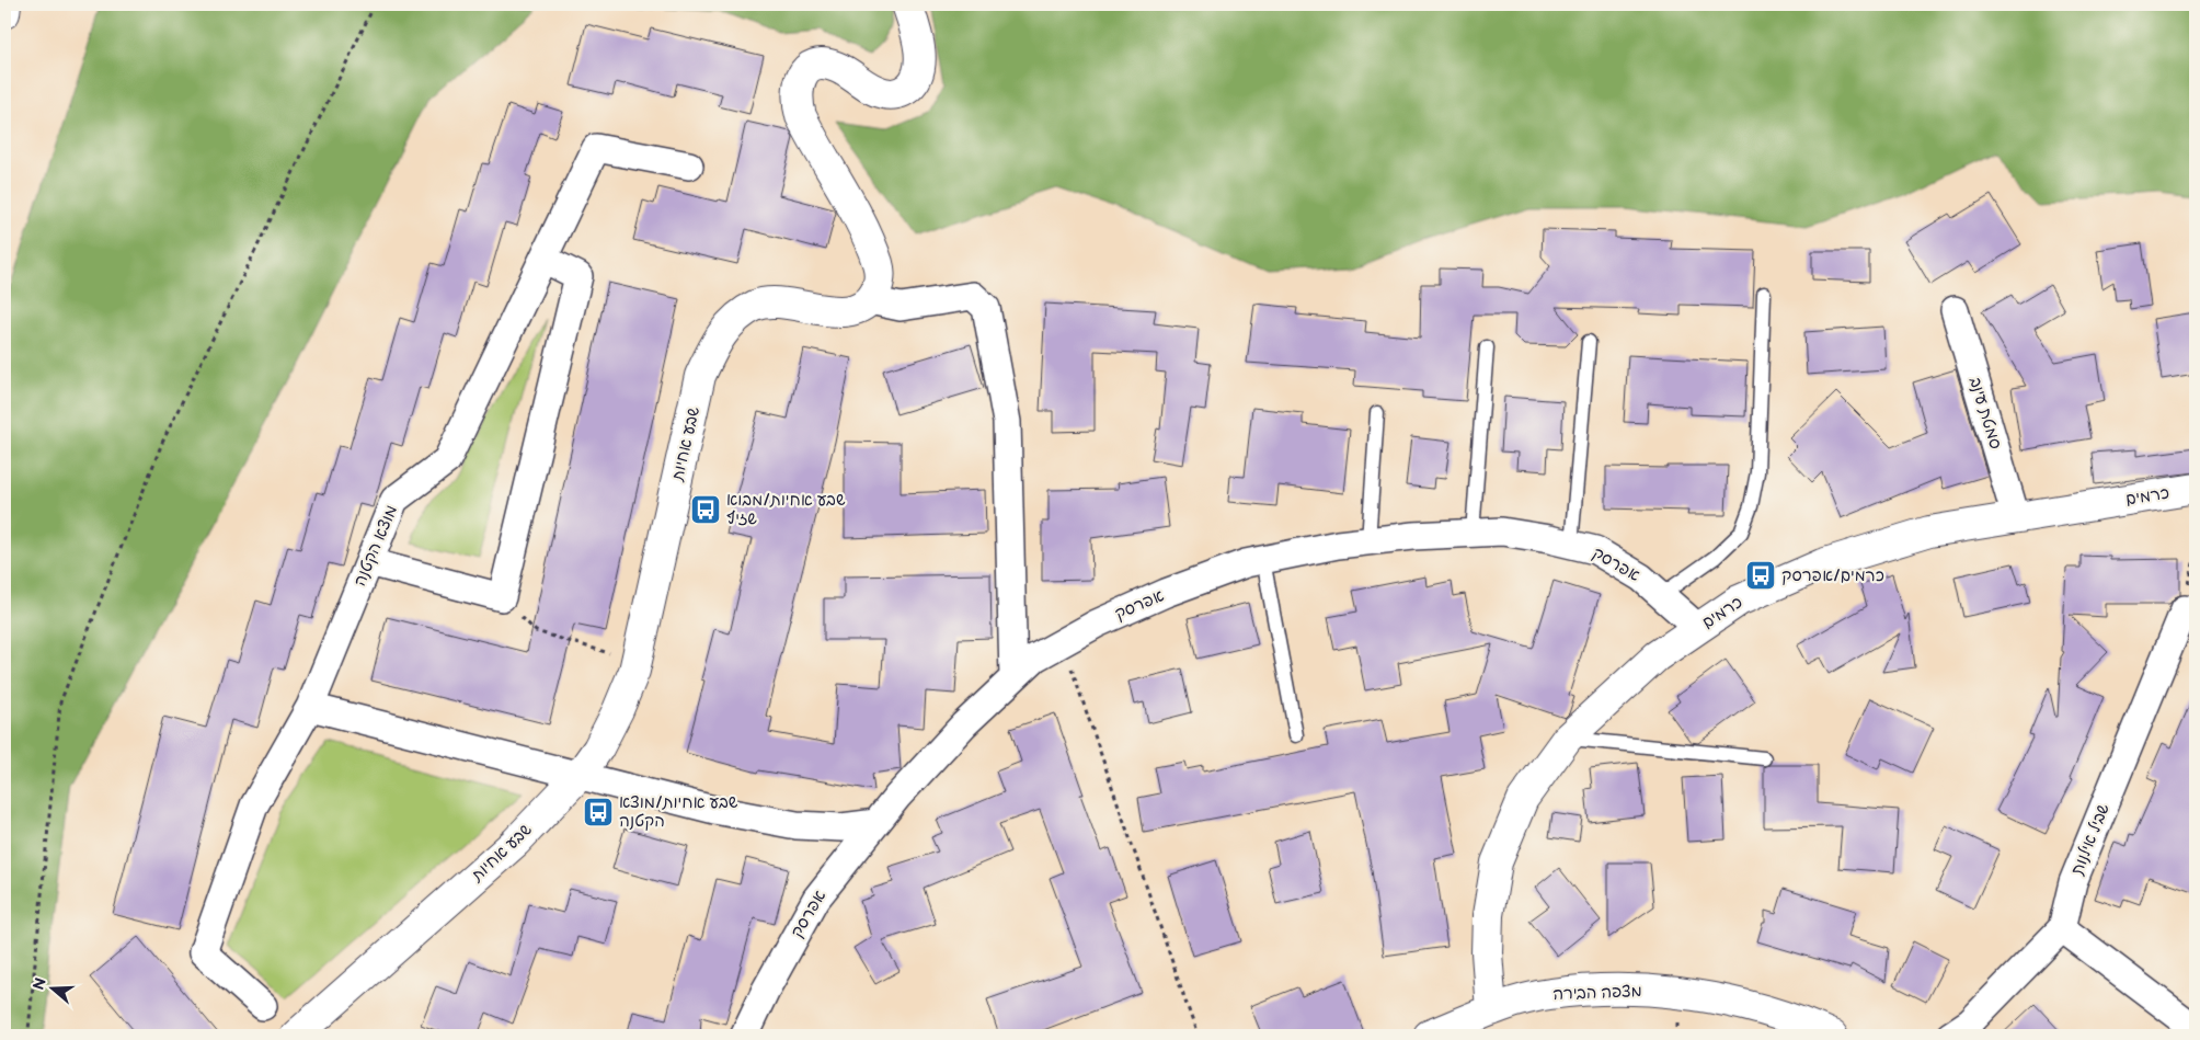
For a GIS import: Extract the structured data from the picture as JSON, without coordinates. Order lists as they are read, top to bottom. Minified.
{"streets":{"main road":["שבע אחיות","כרמים","מצפה הבירה"],"street":["סמטת עינב","מוצא הקטנה","אפרסק","שביל אילנות"]},"crossings":[["סמטת עינב","כרמים"],["כרמים","אפרסק"],["כרמים","מצפה הבירה"]],"places":{"bus stop":["שבע אחיות/מבוא שזיף","כרמים/אפרסק","שבע אחיות/מוצא הקטנה"]},"north":"left"}
